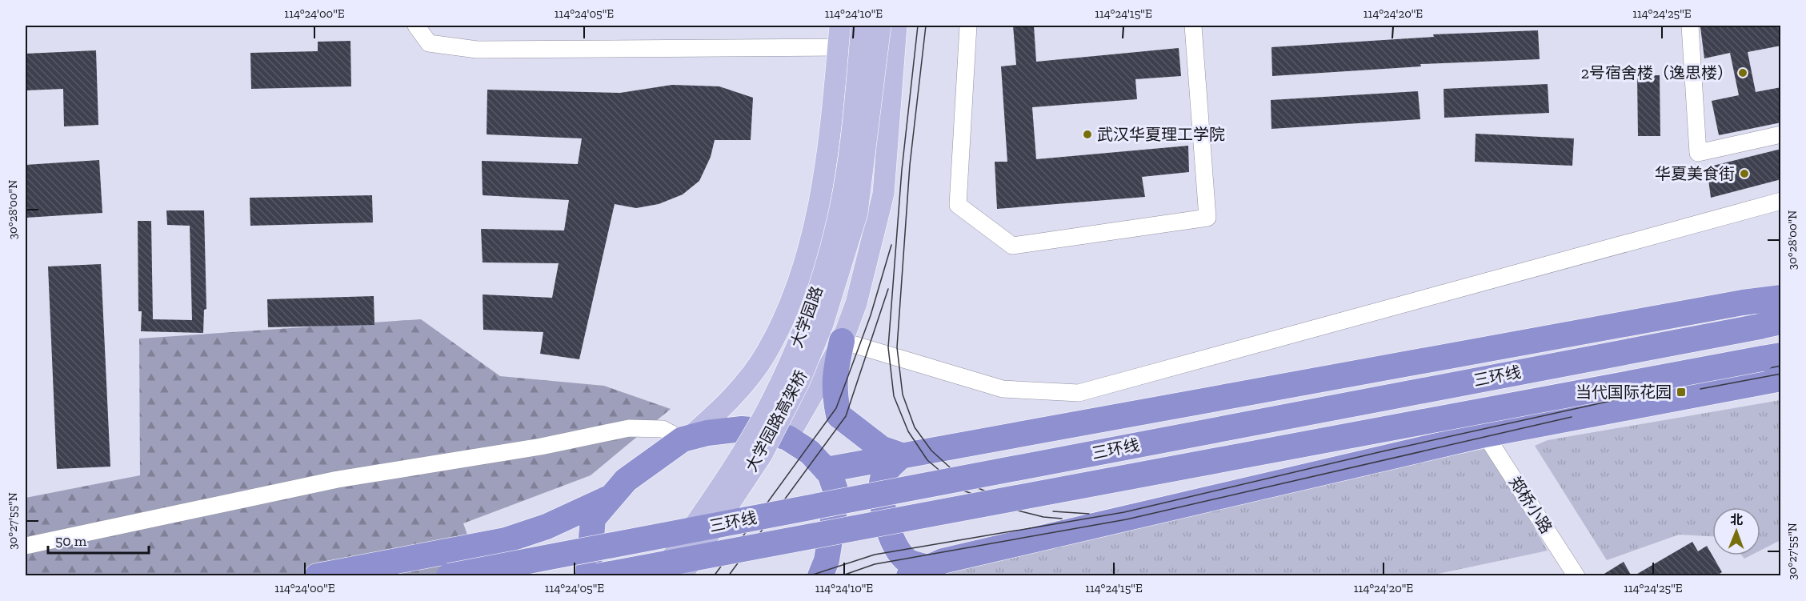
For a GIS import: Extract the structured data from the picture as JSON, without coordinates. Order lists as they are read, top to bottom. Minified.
{"streets":{"highway":["三环线"],"main road":["大学园路","大学园路高架桥"],"street":["郑桥小路"]},"places":{"other":["2号宿舍楼（逸思楼）","武汉华夏理工学院","华夏美食街"],"transit":["当代国际花园"]},"scale_bar":"50 m","north":"top","coordinates":["114°24'00\"E","114°24'05\"E","114°24'10\"E","114°24'15\"E","114°24'20\"E","114°24'25\"E","30°28'00\"N","30°27'55\"N"]}
